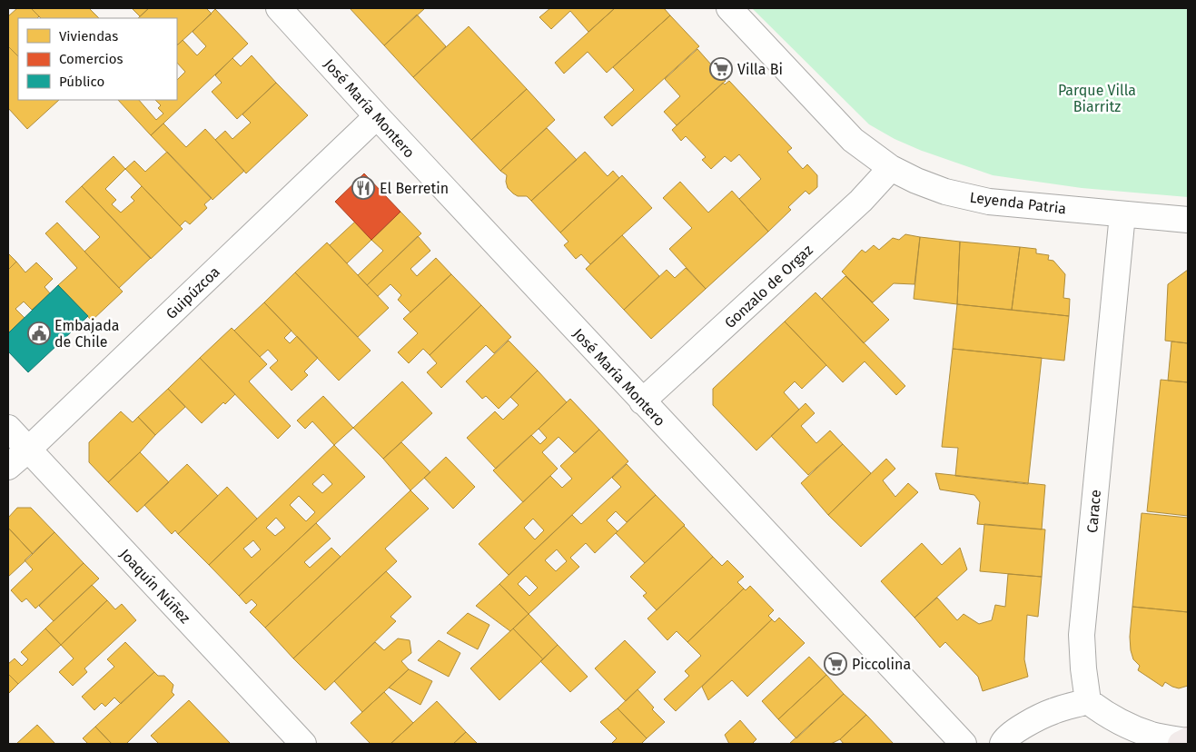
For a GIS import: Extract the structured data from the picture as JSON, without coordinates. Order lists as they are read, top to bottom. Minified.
{"streets":{"street":["José María Montero","Leyenda Patria","Gonzalo de Orgaz","Guipúzcoa","Carace","Joaquín Núñez"]},"crossings":[["José María Montero","Gonzalo de Orgaz"],["José María Montero","Guipúzcoa"],["Leyenda Patria","Gonzalo de Orgaz"],["Leyenda Patria","Carace"],["Guipúzcoa","Joaquín Núñez"]],"parks":["Parque Villa Biarritz"],"places":{"supermarket":["Villa Bi","Piccolina"],"restaurant":["El Berretin"],"public building":["Embajada de Chile"]},"legend":["Viviendas","Comercios","Público"]}
